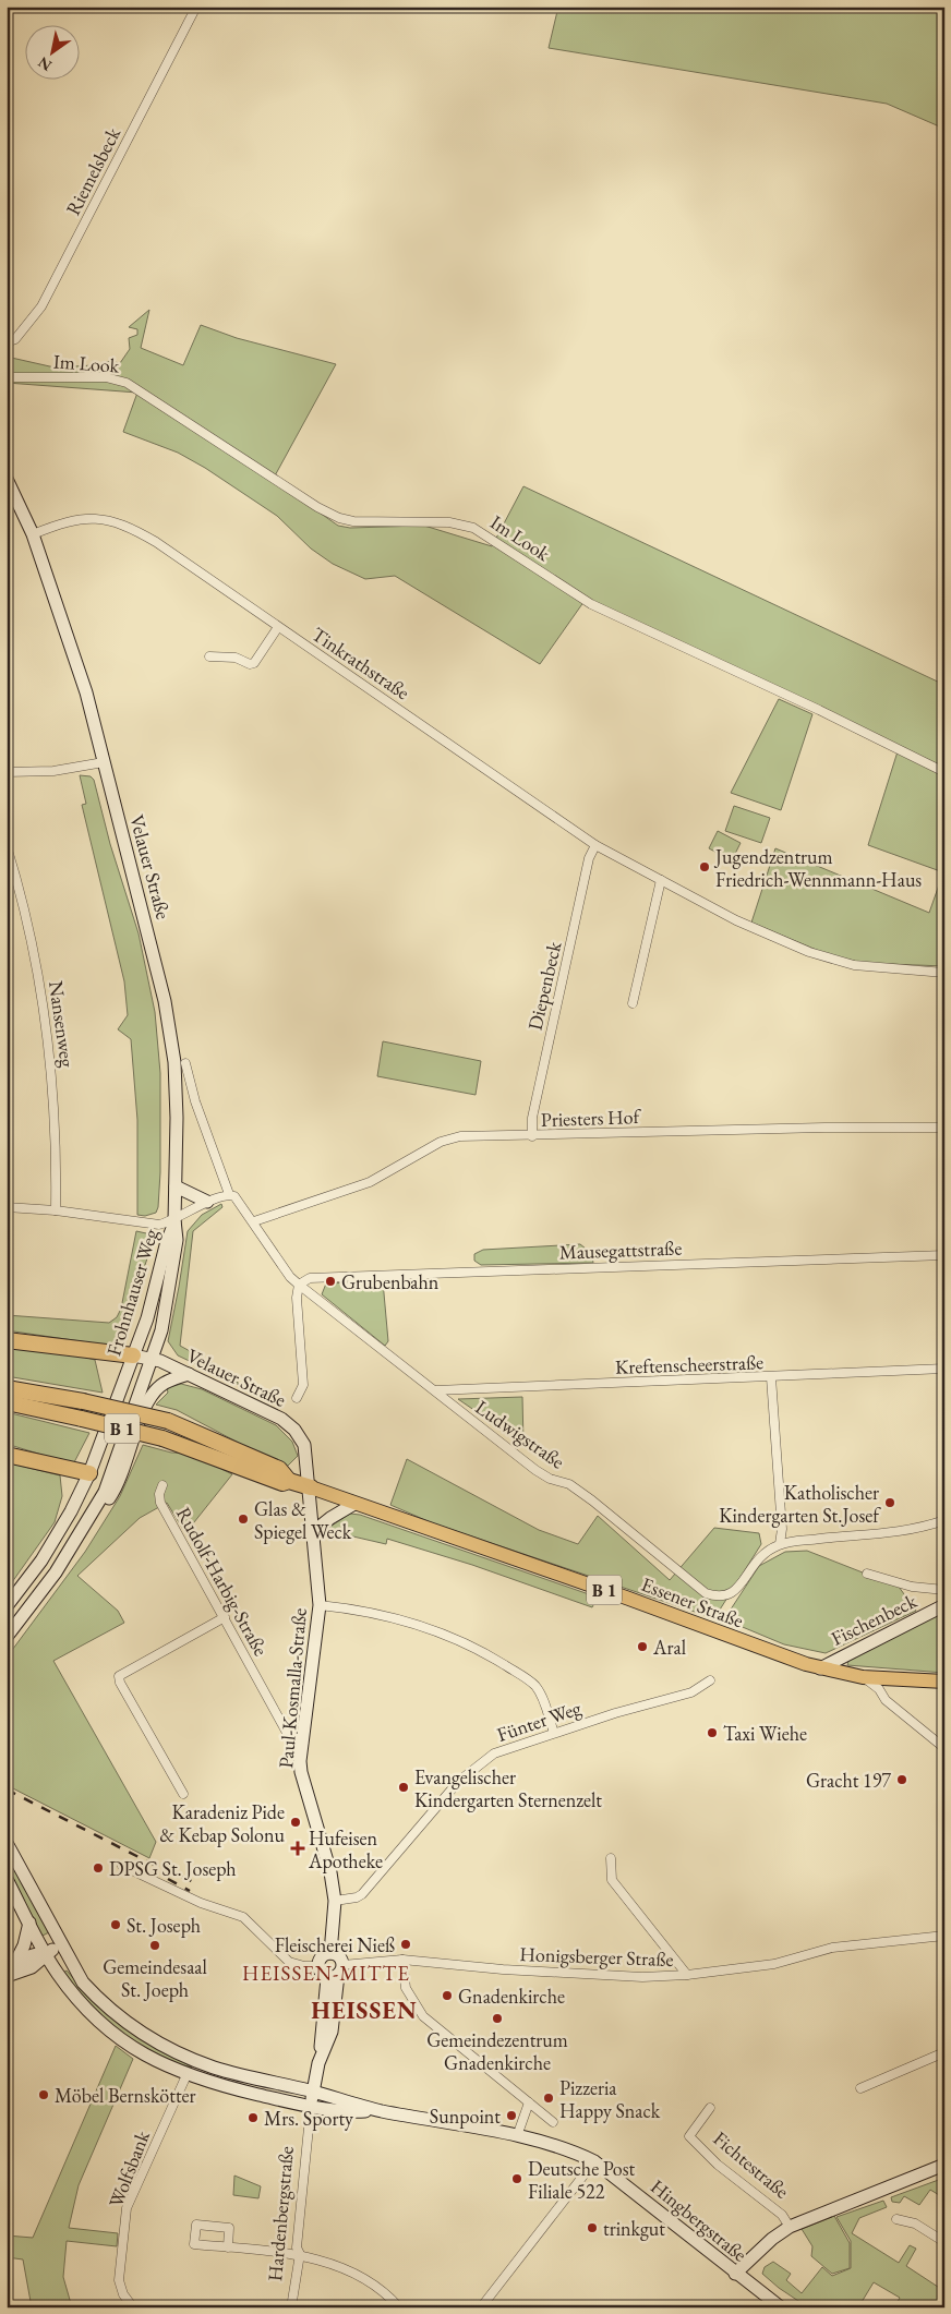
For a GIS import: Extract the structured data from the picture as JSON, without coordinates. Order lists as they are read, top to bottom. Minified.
{"streets":{"highway":["B 1"],"main road":["Essener Straße"],"street":["Riemelsbeck","Im Look","Tinkrathstraße","Velauer Straße","Diepenbeck","Nansenweg","Priesters Hof","Mausegattstraße","Frohnhauser Weg","Kreftenscheerstraße","Ludwigstraße","Rudolf-Harbig-Straße","Fischenbeck","Paul-Kosmalla-Straße","Fünter Weg","Honigsberger Straße","Fichtestraße","Wolfsbank","Hardenbergstraße","Hingbergstraße"]},"crossings":[["Tinkrathstraße","Velauer Straße"],["Tinkrathstraße","Diepenbeck"],["Velauer Straße","Mausegattstraße"],["Velauer Straße","Frohnhauser Weg"],["Velauer Straße","B 1"],["Velauer Straße","Ludwigstraße"],["Velauer Straße","Essener Straße"],["Velauer Straße","Paul-Kosmalla-Straße"],["Diepenbeck","Priesters Hof"],["Mausegattstraße","Ludwigstraße"],["Kreftenscheerstraße","Ludwigstraße"],["B 1","Essener Straße"],["B 1","Paul-Kosmalla-Straße"],["Rudolf-Harbig-Straße","Paul-Kosmalla-Straße"],["Essener Straße","Fischenbeck"],["Essener Straße","Paul-Kosmalla-Straße"],["Paul-Kosmalla-Straße","Fünter Weg"],["Honigsberger Straße","Hardenbergstraße"],["Fichtestraße","Hingbergstraße"]],"districts":["HEISSEN-MITTE","HEISSEN"],"places":{"other":["Jugendzentrum Friedrich-Wennmann-Haus","Grubenbahn","Katholischer Kindergarten St.Josef","Glas & Spiegel Weck","Aral","Taxi Wiehe","Gracht 197","Evangelischer Kindergarten Sternenzelt","Karadeniz Pide & Kebap Solonu","DPSG St. Joseph","St. Joseph","Fleischerei Nieß","Gemeindesaal St. Joeph","Gnadenkirche","Gemeindezentrum Gnadenkirche","Möbel Bernskötter","Pizzeria Happy Snack","Sunpoint","Mrs. Sporty","Deutsche Post Filiale 522","trinkgut"],"health":["Hufeisen Apotheke"]},"north":"bottom left"}
